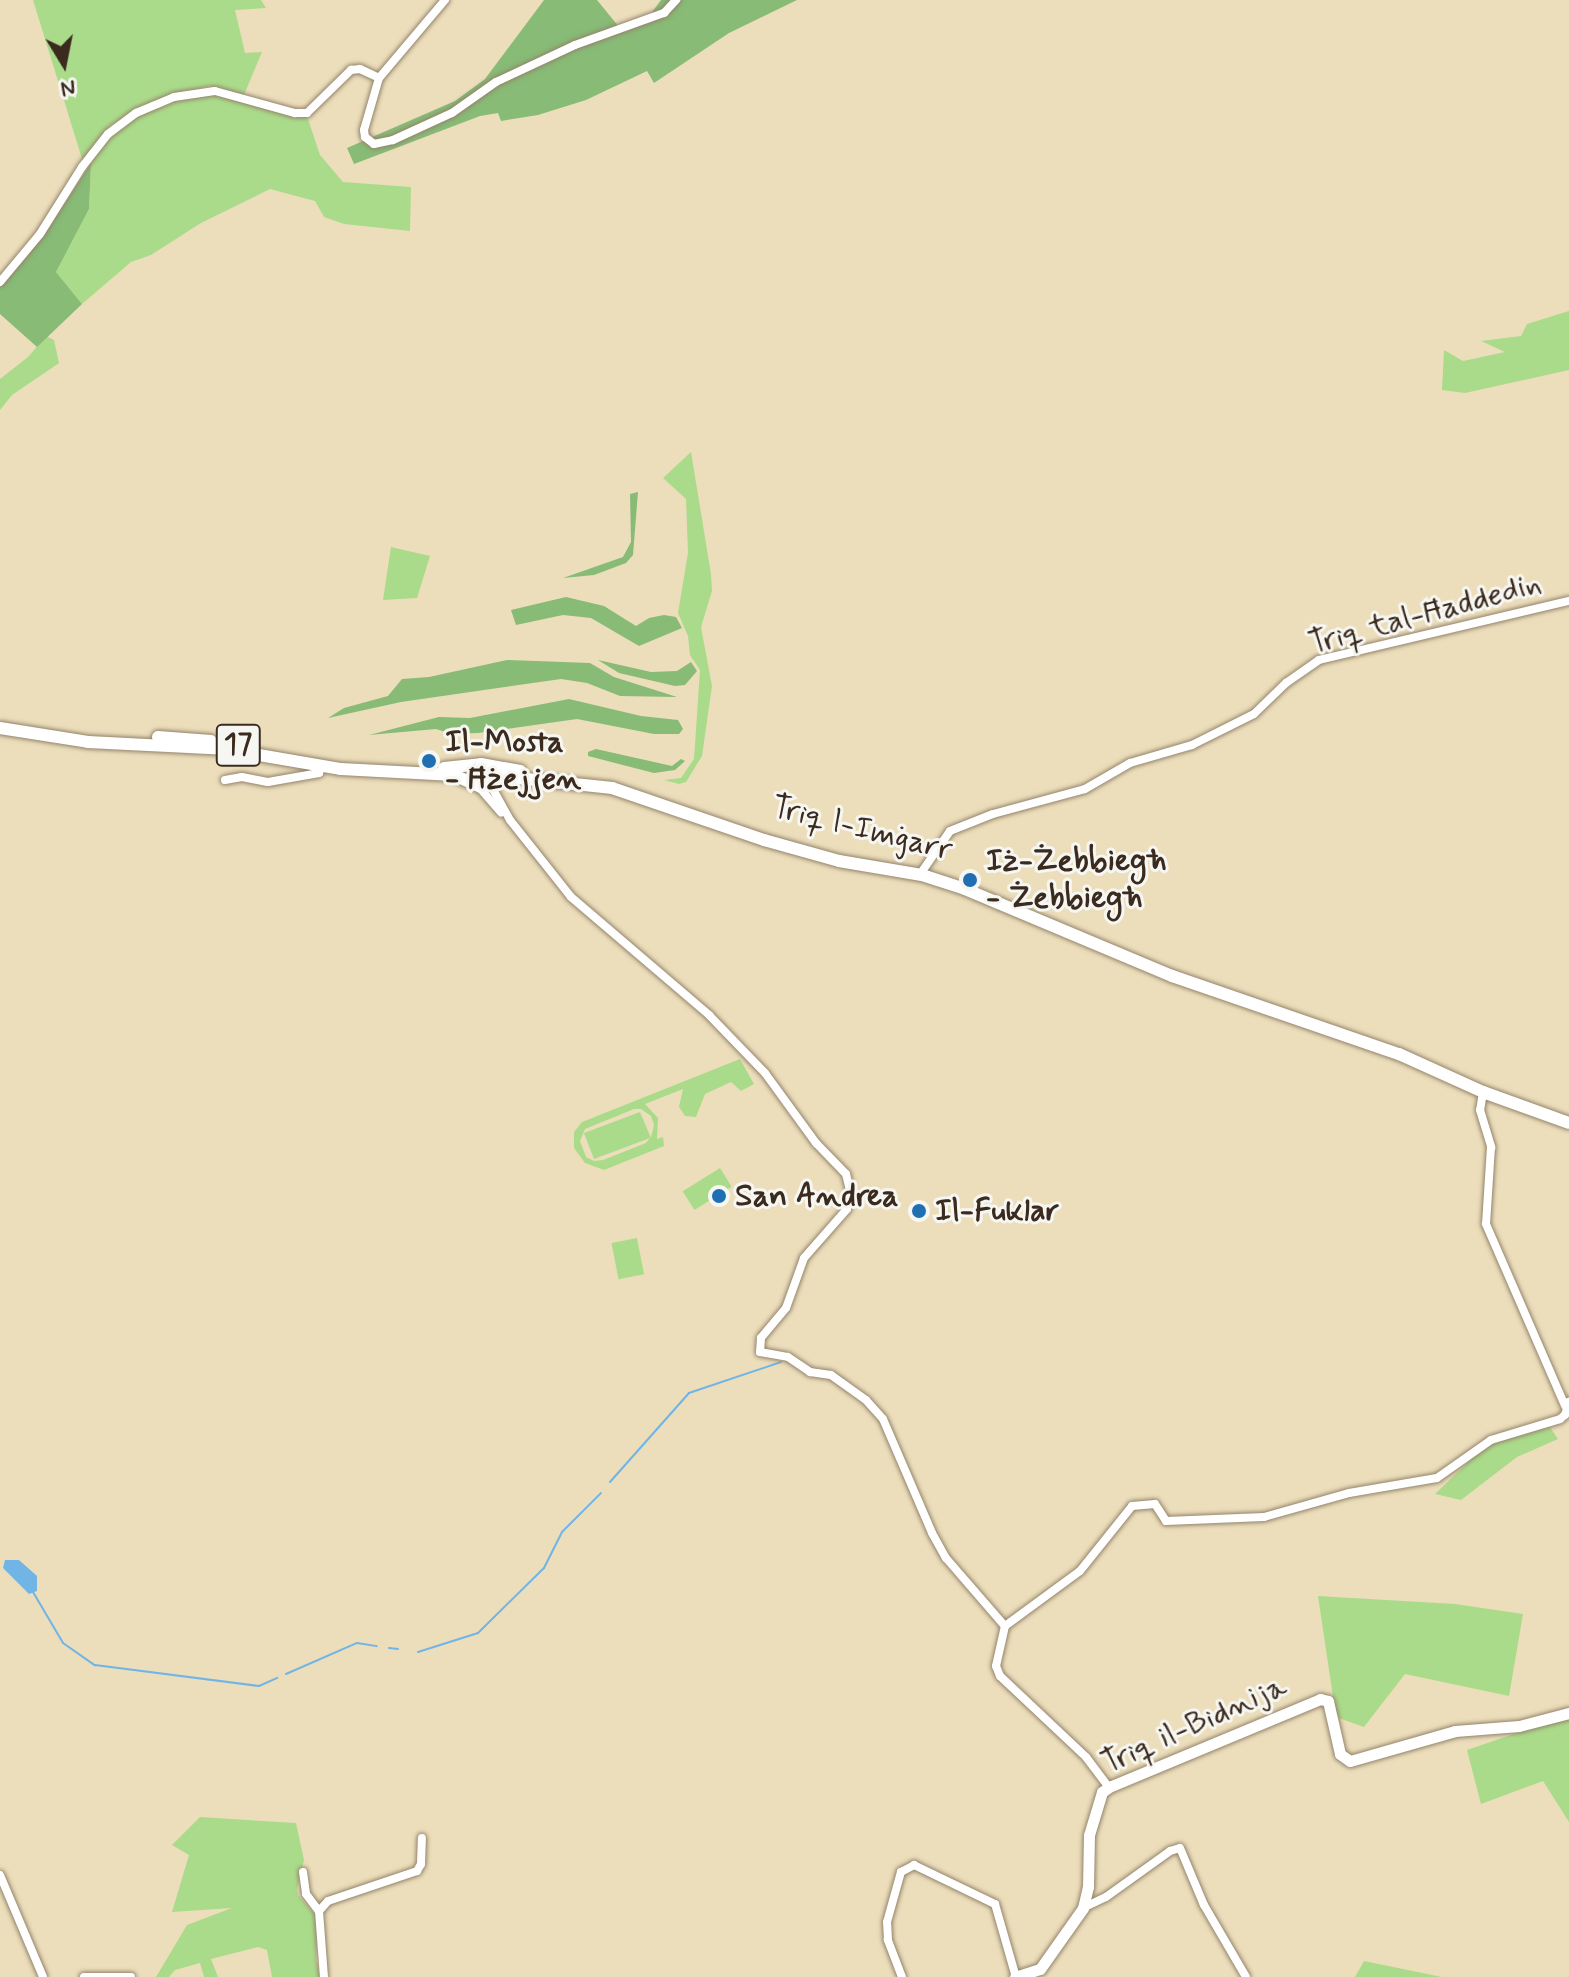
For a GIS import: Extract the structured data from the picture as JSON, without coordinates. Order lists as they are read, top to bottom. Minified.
{"streets":{"main road":["17","Triq l-Imġarr"],"street":["Triq tal-Ħaddedin","Triq il-Bidnija"]},"crossings":[["Triq tal-Ħaddedin","Triq l-Imġarr"]],"places":["Il-Mosta - Ħżejjen","Iż-Żebbiegħ - Żebbiegħ","San Andrea","Il-Fuklar"],"north":"bottom"}
